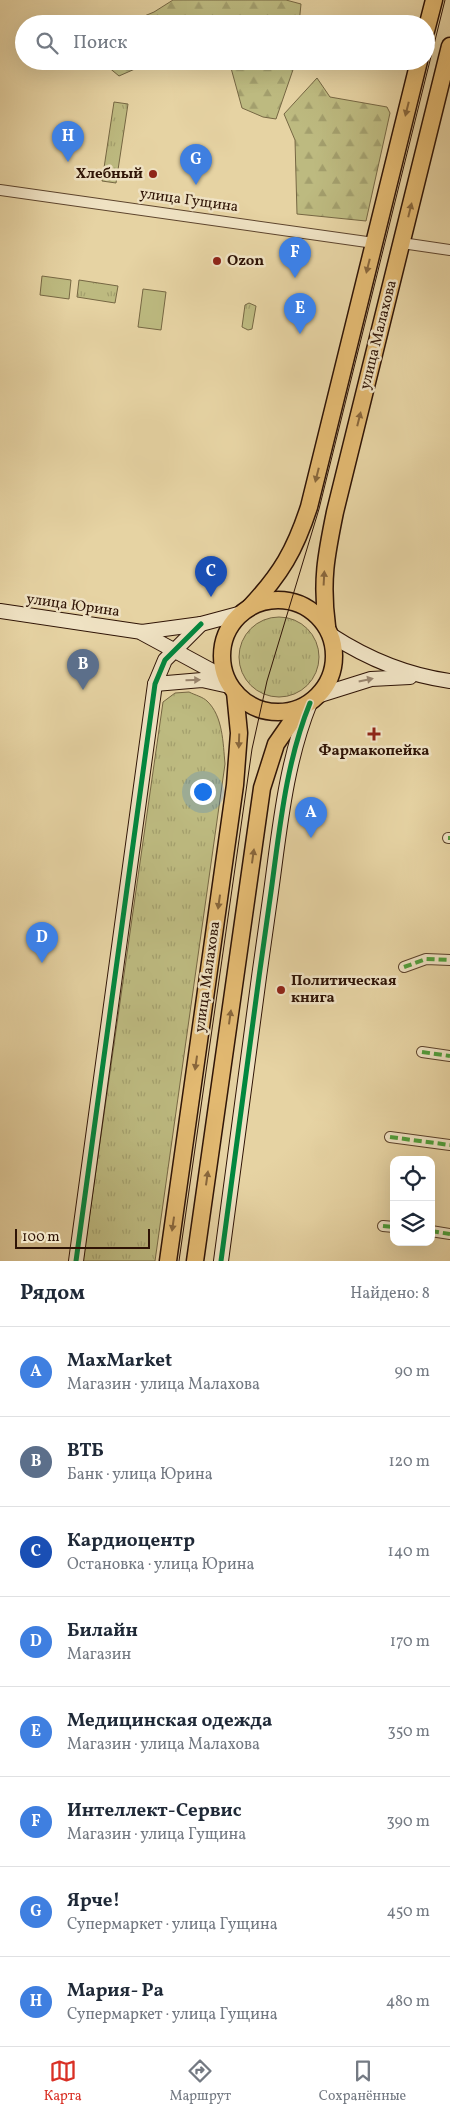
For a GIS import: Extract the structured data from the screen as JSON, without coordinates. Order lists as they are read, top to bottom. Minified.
{"streets":{"main road":["улица Малахова"],"street":["улица Гущина","улица Юрина"]},"crossings":[["улица Гущина","улица Малахова"],["улица Малахова","улица Юрина"]],"places":{"other":["Хлебный","Ozon","Политическая книга"],"health":["Фармакопейка"]},"scale_bar":"100 m","page":{"search":"Поиск","pins":["H","G","F","E","C","B","A","D"],"scale":"100 m","heading":["Рядом","Найдено: 8"],"list":[{"mark":"A","name":"MaxMarket","note":"Магазин · улица Малахова","value":"90 m"},{"mark":"B","name":"ВТБ","note":"Банк · улица Юрина","value":"120 m"},{"mark":"C","name":"Кардиоцентр","note":"Остановка · улица Юрина","value":"140 m"},{"mark":"D","name":"Билайн","note":"Магазин","value":"170 m"},{"mark":"E","name":"Медицинская одежда","note":"Магазин · улица Малахова","value":"350 m"},{"mark":"F","name":"Интеллект-Сервис","note":"Магазин · улица Гущина","value":"390 m"},{"mark":"G","name":"Ярче!","note":"Супермаркет · улица Гущина","value":"450 m"},{"mark":"H","name":"Мария- Ра","note":"Супермаркет · улица Гущина","value":"480 m"}],"nav":["Карта","Маршрут","Сохранённые"]}}
